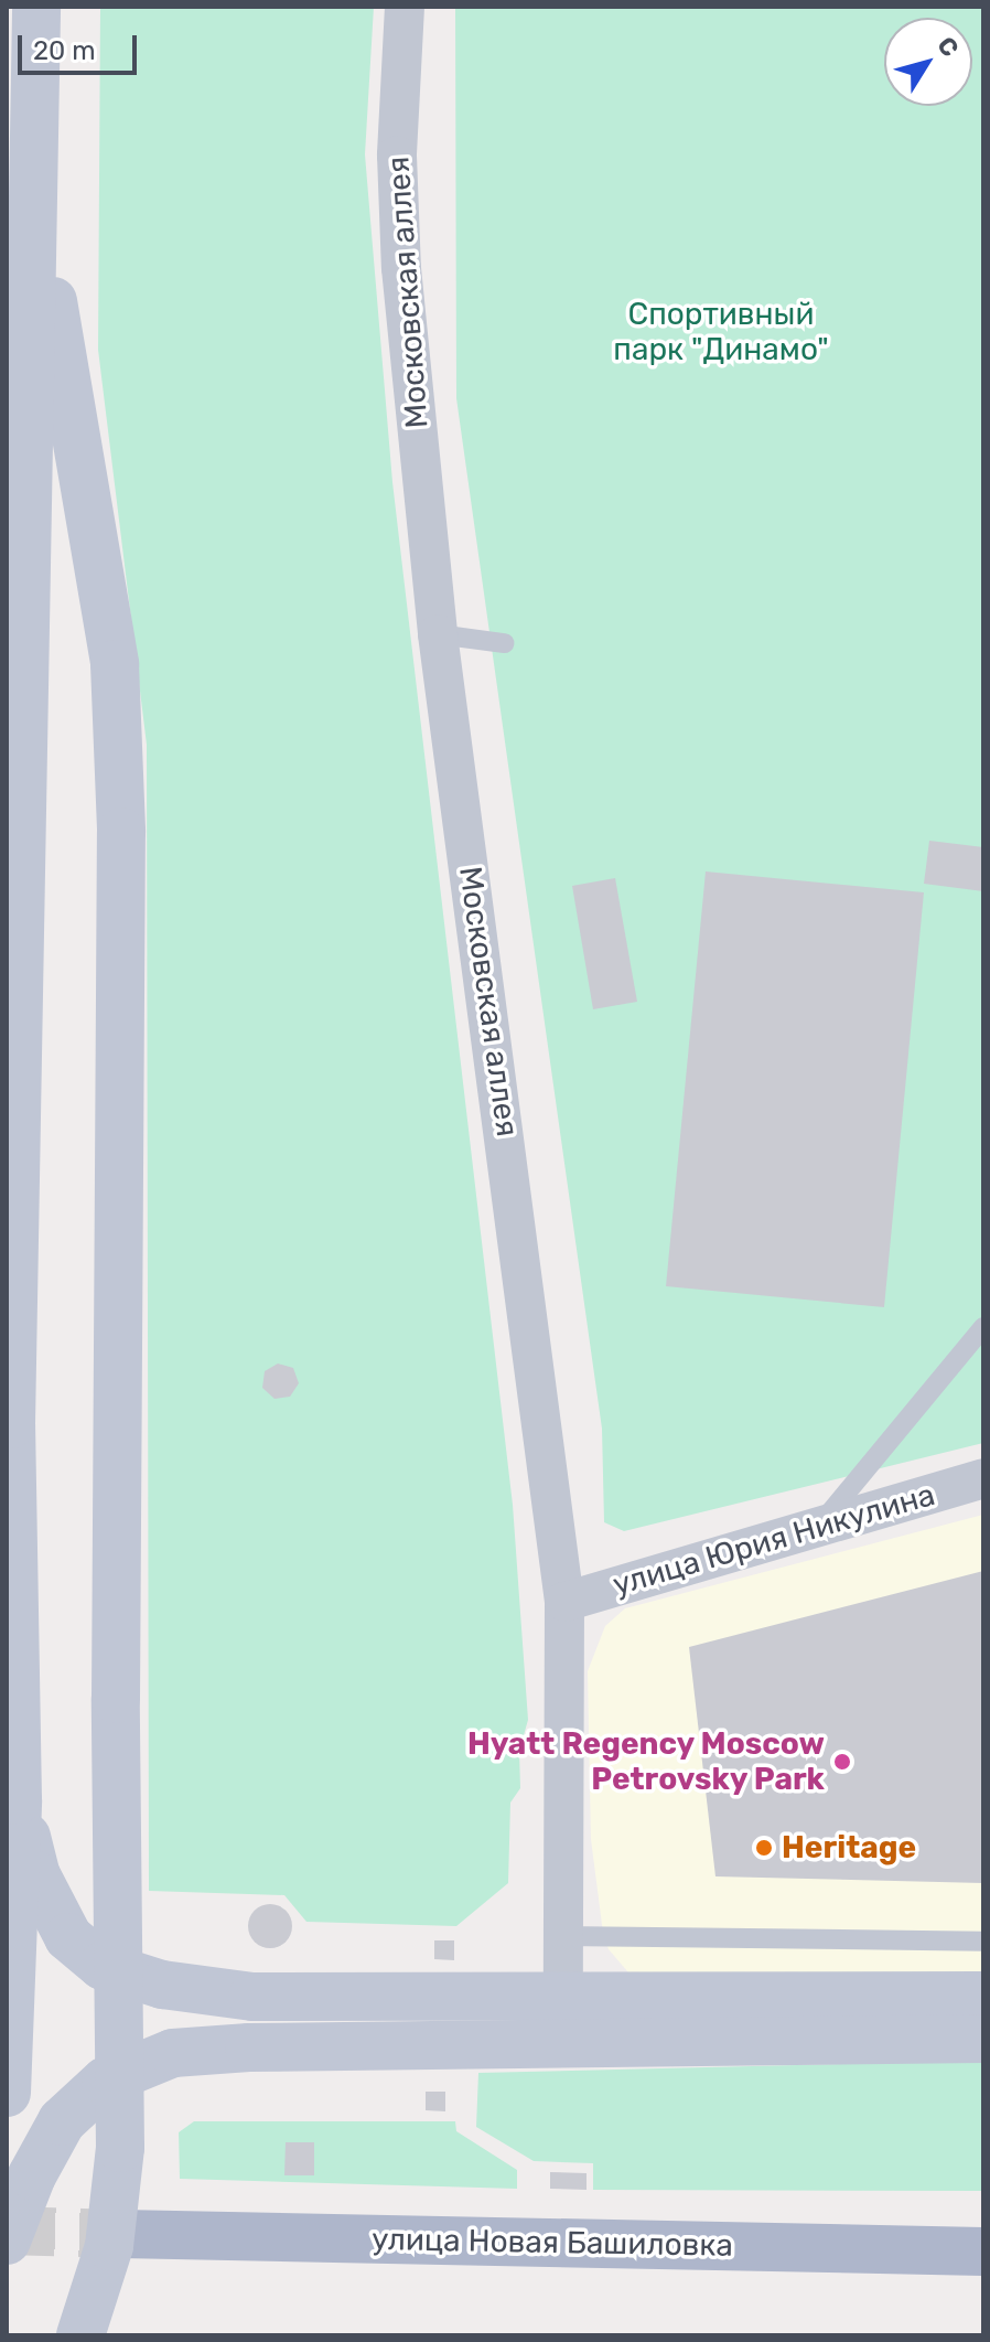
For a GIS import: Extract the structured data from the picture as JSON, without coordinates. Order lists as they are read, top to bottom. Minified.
{"streets":{"main road":["улица Новая Башиловка"],"street":["Московская аллея","улица Юрия Никулина"]},"crossings":[["Московская аллея","улица Юрия Никулина"]],"parks":["Спортивный парк \"Динамо\""],"places":["Hyatt Regency Moscow Petrovsky Park","Heritage"],"scale_bar":"20 m","north":"top right"}
